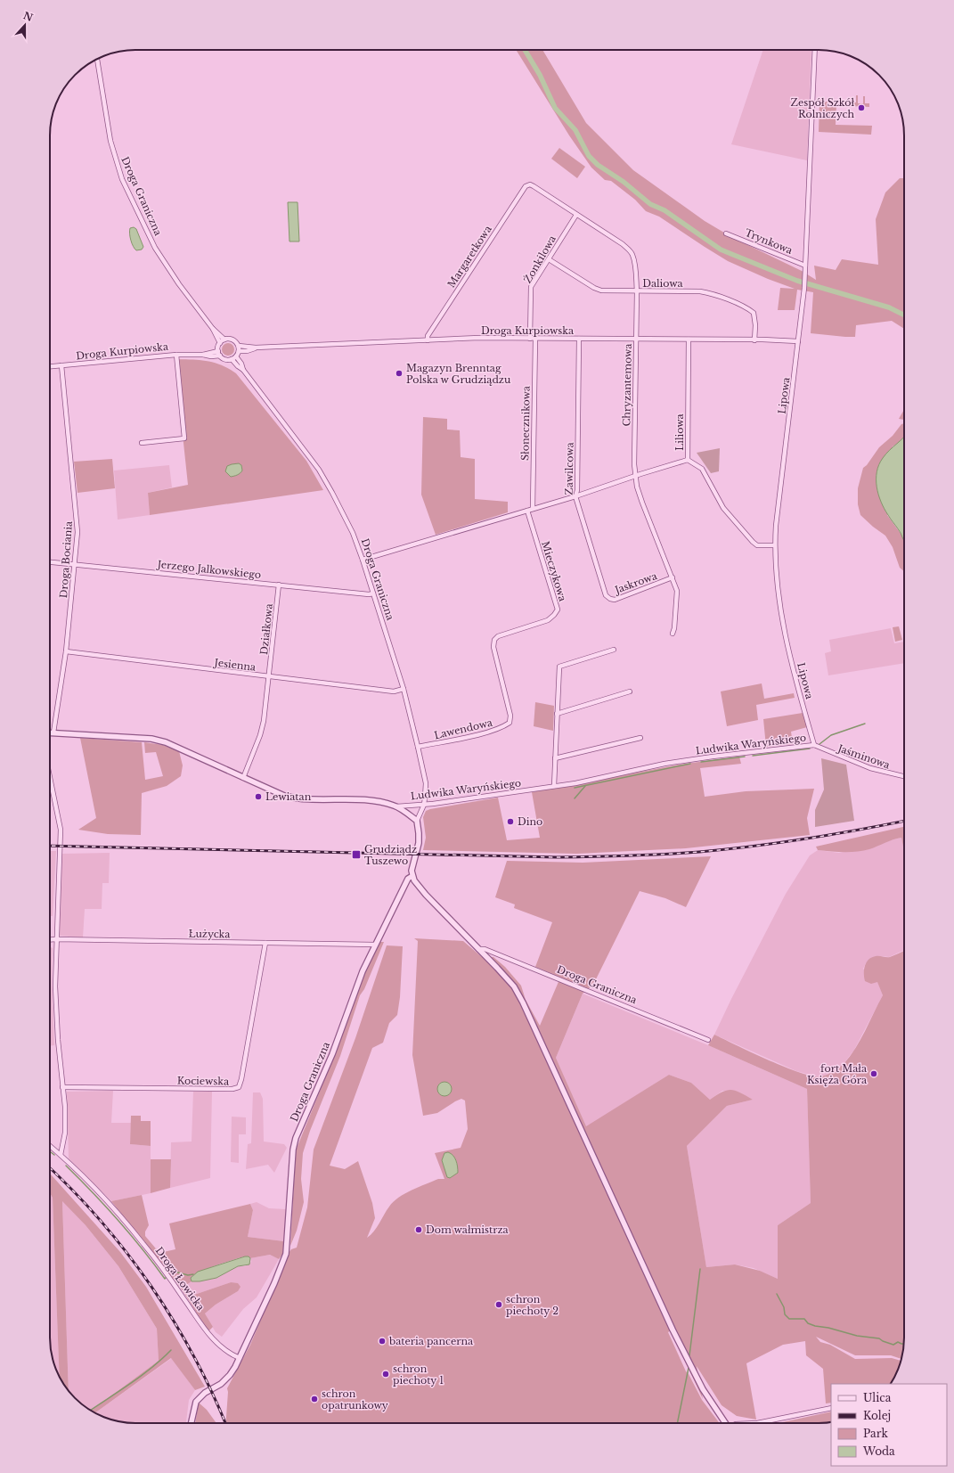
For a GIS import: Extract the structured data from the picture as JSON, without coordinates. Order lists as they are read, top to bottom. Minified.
{"streets":{"street":["Droga Graniczna","Trynkowa","Margaretkowa","Żonkilowa","Daliowa","Droga Kurpiowska","Chryzantemowa","Lipowa","Słonecznikowa","Liliowa","Zawilcowa","Droga Bociania","Jerzego Jalkowskiego","Mieczykowa","Jaskrowa","Działkowa","Jesienna","Lawendowa","Ludwika Waryńskiego","Jaśminowa","Łużycka","Kociewska","Droga Łowicka"]},"crossings":[["Droga Graniczna","Droga Kurpiowska"],["Droga Graniczna","Jerzego Jalkowskiego"],["Droga Graniczna","Jesienna"],["Droga Graniczna","Lawendowa"],["Droga Graniczna","Ludwika Waryńskiego"],["Droga Graniczna","Łużycka"],["Droga Graniczna","Droga Łowicka"],["Trynkowa","Lipowa"],["Margaretkowa","Droga Kurpiowska"],["Margaretkowa","Chryzantemowa"],["Żonkilowa","Daliowa"],["Żonkilowa","Droga Kurpiowska"],["Żonkilowa","Chryzantemowa"],["Żonkilowa","Słonecznikowa"],["Daliowa","Droga Kurpiowska"],["Daliowa","Chryzantemowa"],["Droga Kurpiowska","Chryzantemowa"],["Droga Kurpiowska","Lipowa"],["Droga Kurpiowska","Słonecznikowa"],["Droga Kurpiowska","Liliowa"],["Droga Kurpiowska","Zawilcowa"],["Droga Kurpiowska","Droga Bociania"],["Chryzantemowa","Jaskrowa"],["Lipowa","Liliowa"],["Lipowa","Ludwika Waryńskiego"],["Lipowa","Jaśminowa"],["Zawilcowa","Jaskrowa"],["Droga Bociania","Jerzego Jalkowskiego"],["Droga Bociania","Jesienna"],["Droga Bociania","Ludwika Waryńskiego"],["Jerzego Jalkowskiego","Działkowa"],["Mieczykowa","Lawendowa"],["Działkowa","Jesienna"],["Działkowa","Ludwika Waryńskiego"],["Ludwika Waryńskiego","Jaśminowa"],["Łużycka","Kociewska"]],"places":{"other":["Zespół Szkół Rolniczych","Magazyn Brenntag Polska w Grudziądzu","Lewiatan","Dino","fort Mała Księża Góra","Dom wałmistrza","schron piechoty 2","bateria pancerna","schron piechoty 1","schron opatrunkowy"],"transit":["Grudziądz Tuszewo"]},"legend":["Ulica","Kolej","Park","Woda"],"north":"top"}
